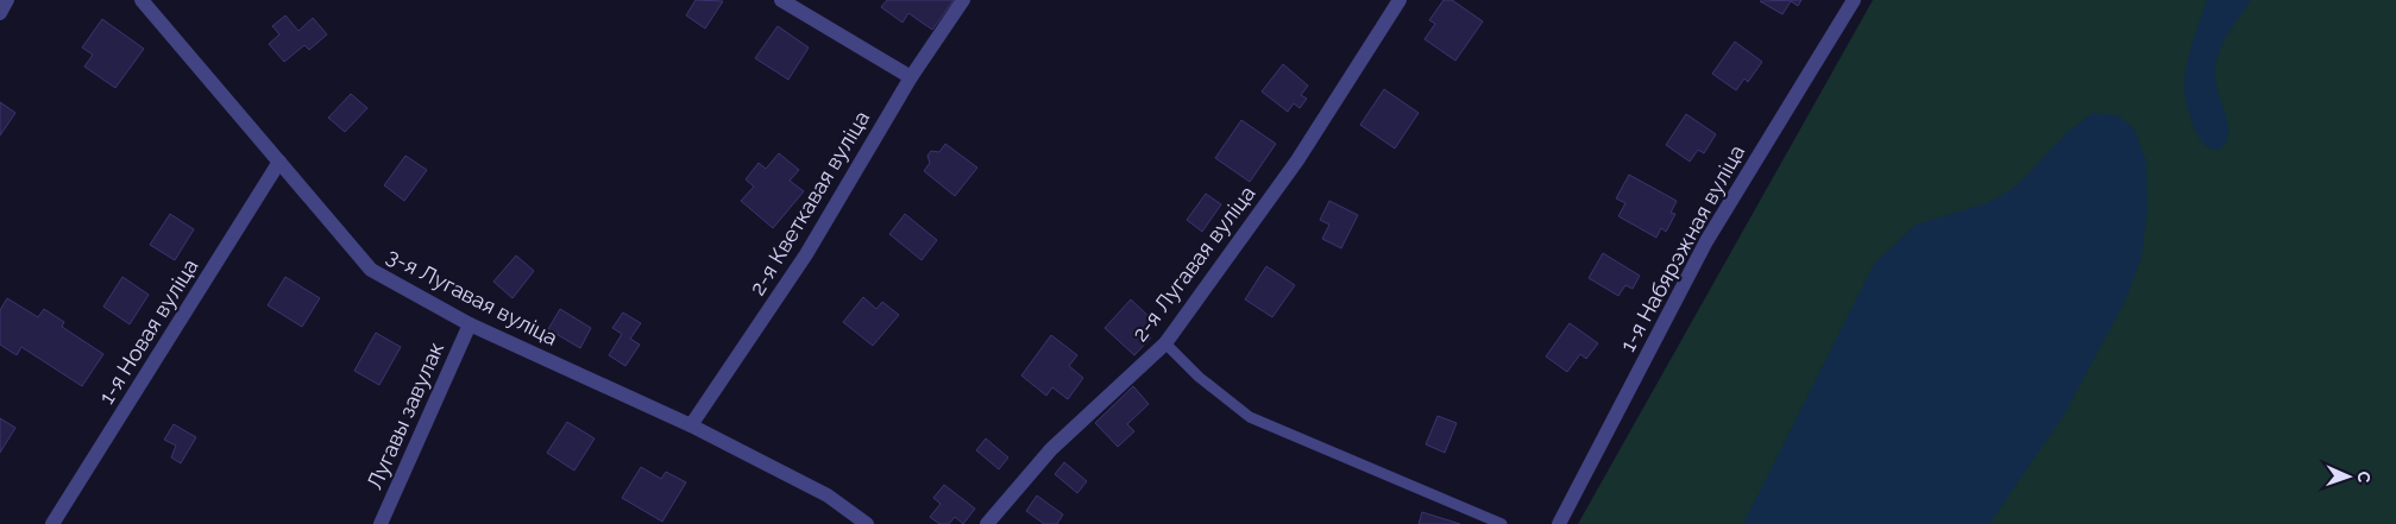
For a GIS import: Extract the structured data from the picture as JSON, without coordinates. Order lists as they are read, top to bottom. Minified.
{"streets":{"street":["2-я Кветкавая вуліца","1-я Набярэжная вуліца","2-я Лугавая вуліца","3-я Лугавая вуліца","1-я Новая вуліца","Лугавы завулак"]},"crossings":[["2-я Кветкавая вуліца","3-я Лугавая вуліца"],["3-я Лугавая вуліца","1-я Новая вуліца"],["3-я Лугавая вуліца","Лугавы завулак"]],"north":"right"}
